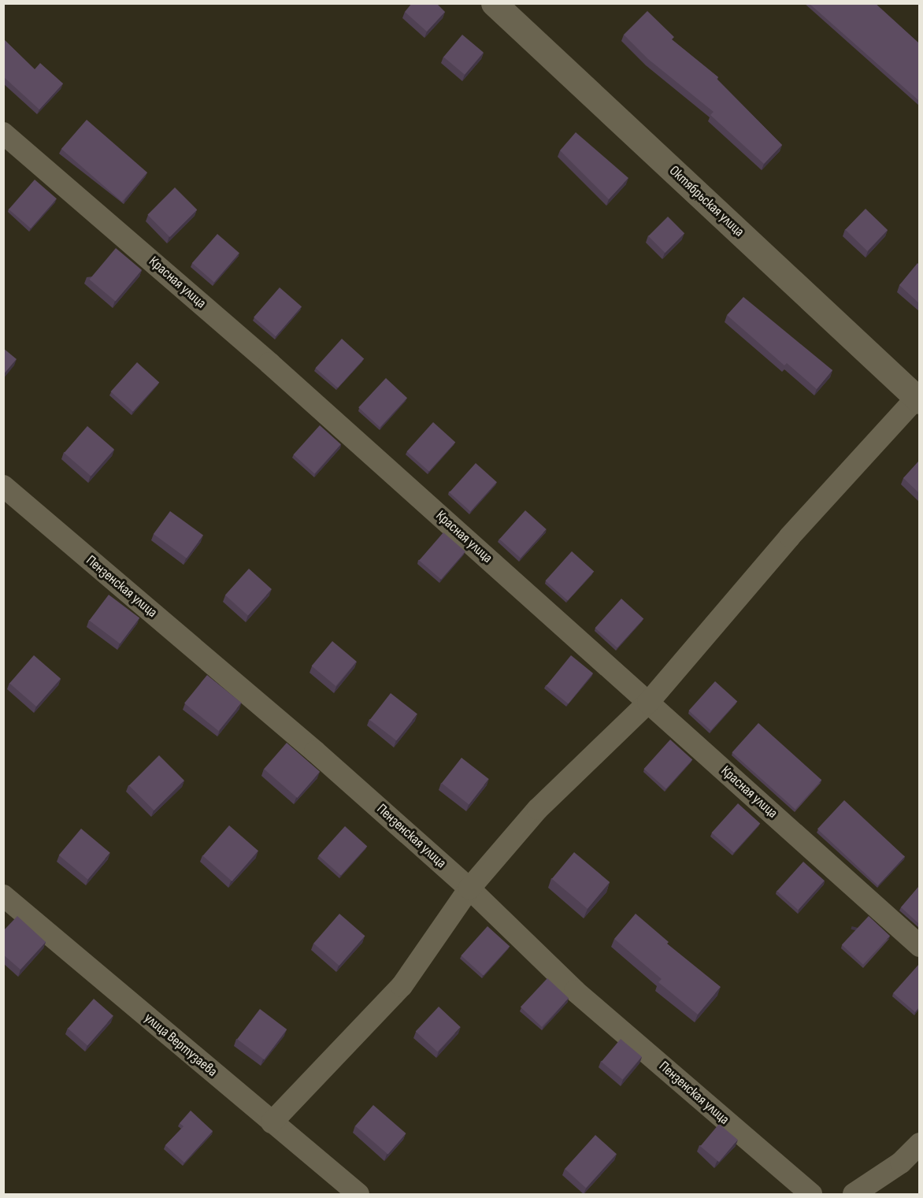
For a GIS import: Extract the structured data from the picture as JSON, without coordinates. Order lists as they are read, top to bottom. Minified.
{"streets":{"main road":["Октябрьская улица"],"street":["Красная улица","Пензенская улица","улица Вертузаева"]}}
